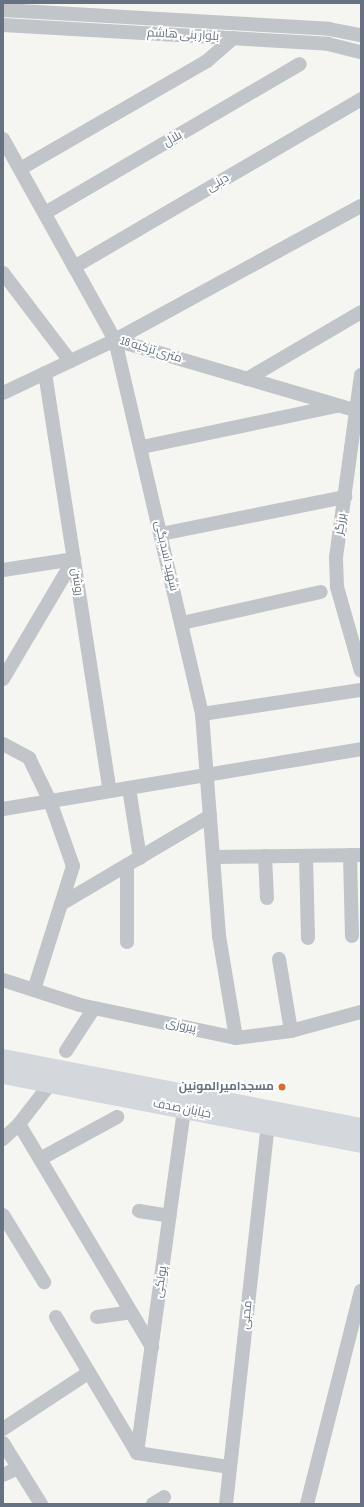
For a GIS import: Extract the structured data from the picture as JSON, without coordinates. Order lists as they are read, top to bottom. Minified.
{"streets":{"main road":["خیابان صدف"],"street":["بلوار بنی هاشم","بلال","دینی","18 متری تزکیه","برزگر","شهید اسدبگی","روشن","پیروزی","پولکی","محبی"]},"crossings":[["بلال","18 متری تزکیه"],["دینی","18 متری تزکیه"],["18 متری تزکیه","برزگر"],["18 متری تزکیه","شهید اسدبگی"],["شهید اسدبگی","پیروزی"],["خیابان صدف","پولکی"],["خیابان صدف","محبی"]],"places":["مسجدامیرالمونین"]}
